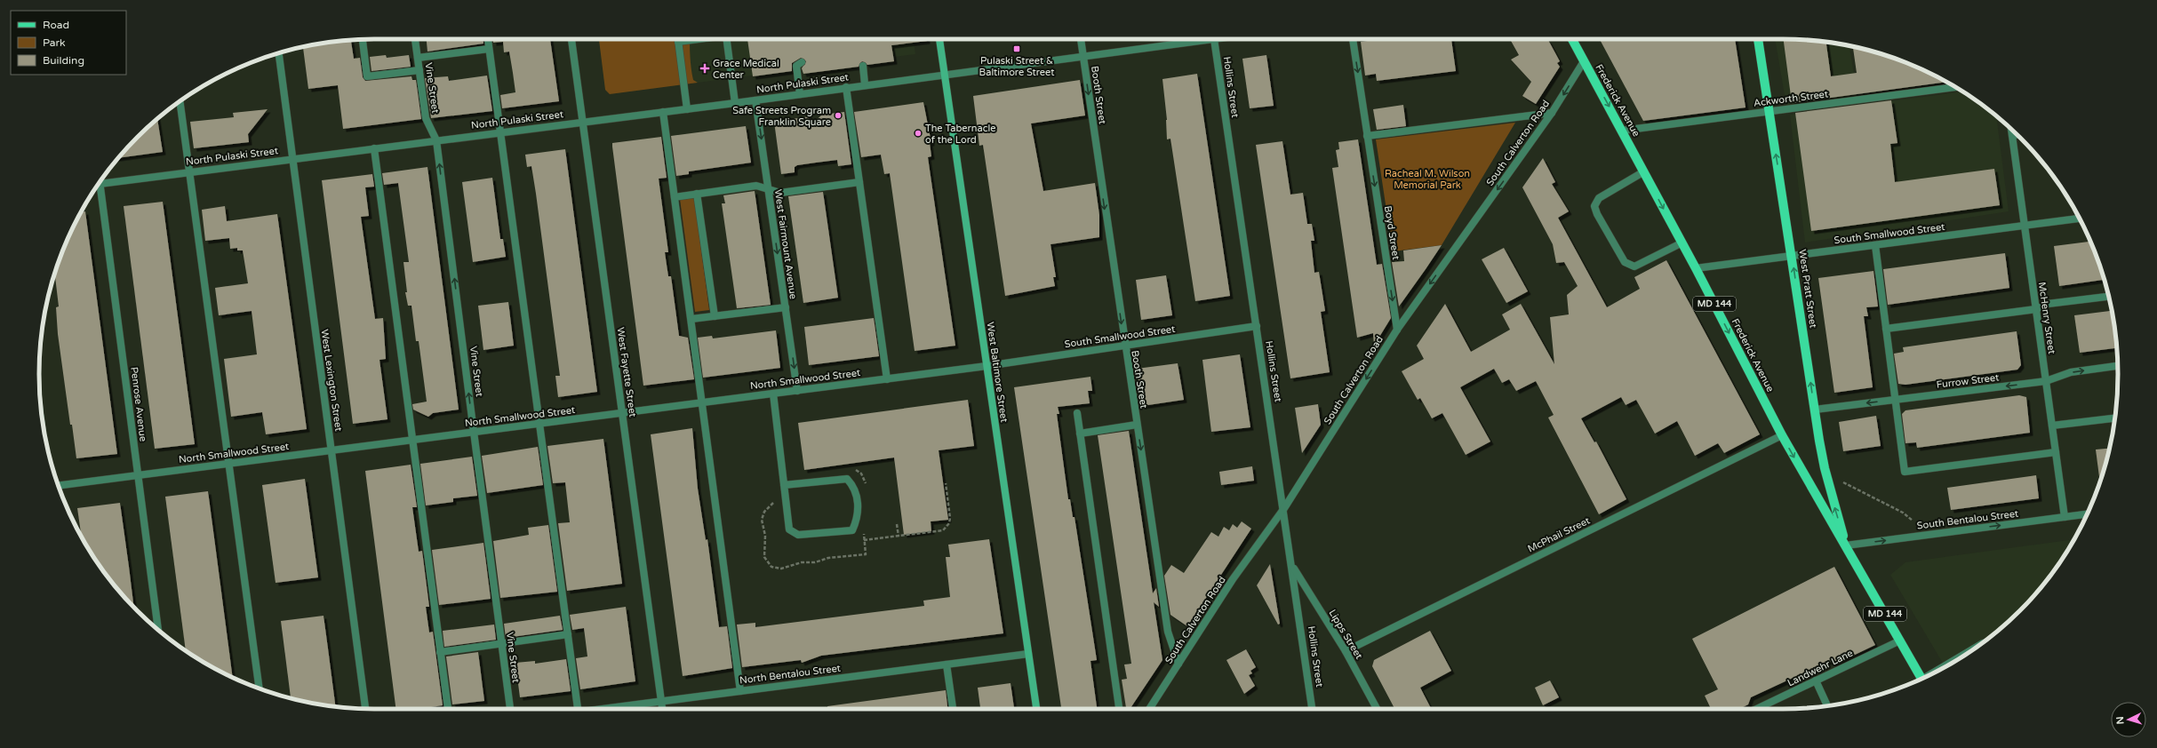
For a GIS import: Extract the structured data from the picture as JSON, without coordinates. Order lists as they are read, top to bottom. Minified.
{"streets":{"main road":["Frederick Avenue","West Pratt Street","MD 144","West Baltimore Street"],"street":["North Pulaski Street","Hollins Street","Vine Street","Booth Street","Ackworth Street","South Calverton Road","Boyd Street","South Smallwood Street","West Fairmount Avenue","McHenry Street","West Fayette Street","North Smallwood Street","West Lexington Street","Furrow Street","Penrose Avenue","South Bentalou Street","McPhail Street","Lipps Street","Landwehr Lane","North Bentalou Street"]},"crossings":[["North Pulaski Street","Vine Street"],["North Pulaski Street","Booth Street"],["North Pulaski Street","West Fairmount Avenue"],["North Pulaski Street","West Fayette Street"],["North Pulaski Street","West Baltimore Street"],["North Pulaski Street","West Lexington Street"],["Hollins Street","South Calverton Road"],["Hollins Street","South Smallwood Street"],["Hollins Street","Lipps Street"],["Vine Street","North Smallwood Street"],["Booth Street","South Calverton Road"],["Booth Street","South Smallwood Street"],["Ackworth Street","Frederick Avenue"],["Ackworth Street","West Pratt Street"],["Frederick Avenue","South Calverton Road"],["Frederick Avenue","South Smallwood Street"],["Frederick Avenue","West Pratt Street"],["Frederick Avenue","South Bentalou Street"],["Frederick Avenue","McPhail Street"],["Frederick Avenue","Landwehr Lane"],["South Calverton Road","Boyd Street"],["South Smallwood Street","West Pratt Street"],["South Smallwood Street","McHenry Street"],["South Smallwood Street","West Baltimore Street"],["South Smallwood Street","North Smallwood Street"],["West Fairmount Avenue","North Smallwood Street"],["West Pratt Street","Furrow Street"],["West Pratt Street","South Bentalou Street"],["McHenry Street","Furrow Street"],["McHenry Street","South Bentalou Street"],["West Fayette Street","North Smallwood Street"],["West Fayette Street","North Bentalou Street"],["West Baltimore Street","North Smallwood Street"],["West Baltimore Street","North Bentalou Street"],["North Smallwood Street","West Lexington Street"],["North Smallwood Street","Penrose Avenue"],["McPhail Street","Lipps Street"]],"one_way":["Frederick Avenue","South Calverton Road","Boyd Street","West Fairmount Avenue","West Pratt Street","South Bentalou Street"],"parks":["Racheal M. Wilson Memorial Park"],"places":{"transit":["Pulaski Street & Baltimore Street"],"health":["Grace Medical Center"],"other":["Safe Streets Program Franklin Square","The Tabernacle of the Lord"]},"legend":["Road","Park","Building"],"north":"left"}
